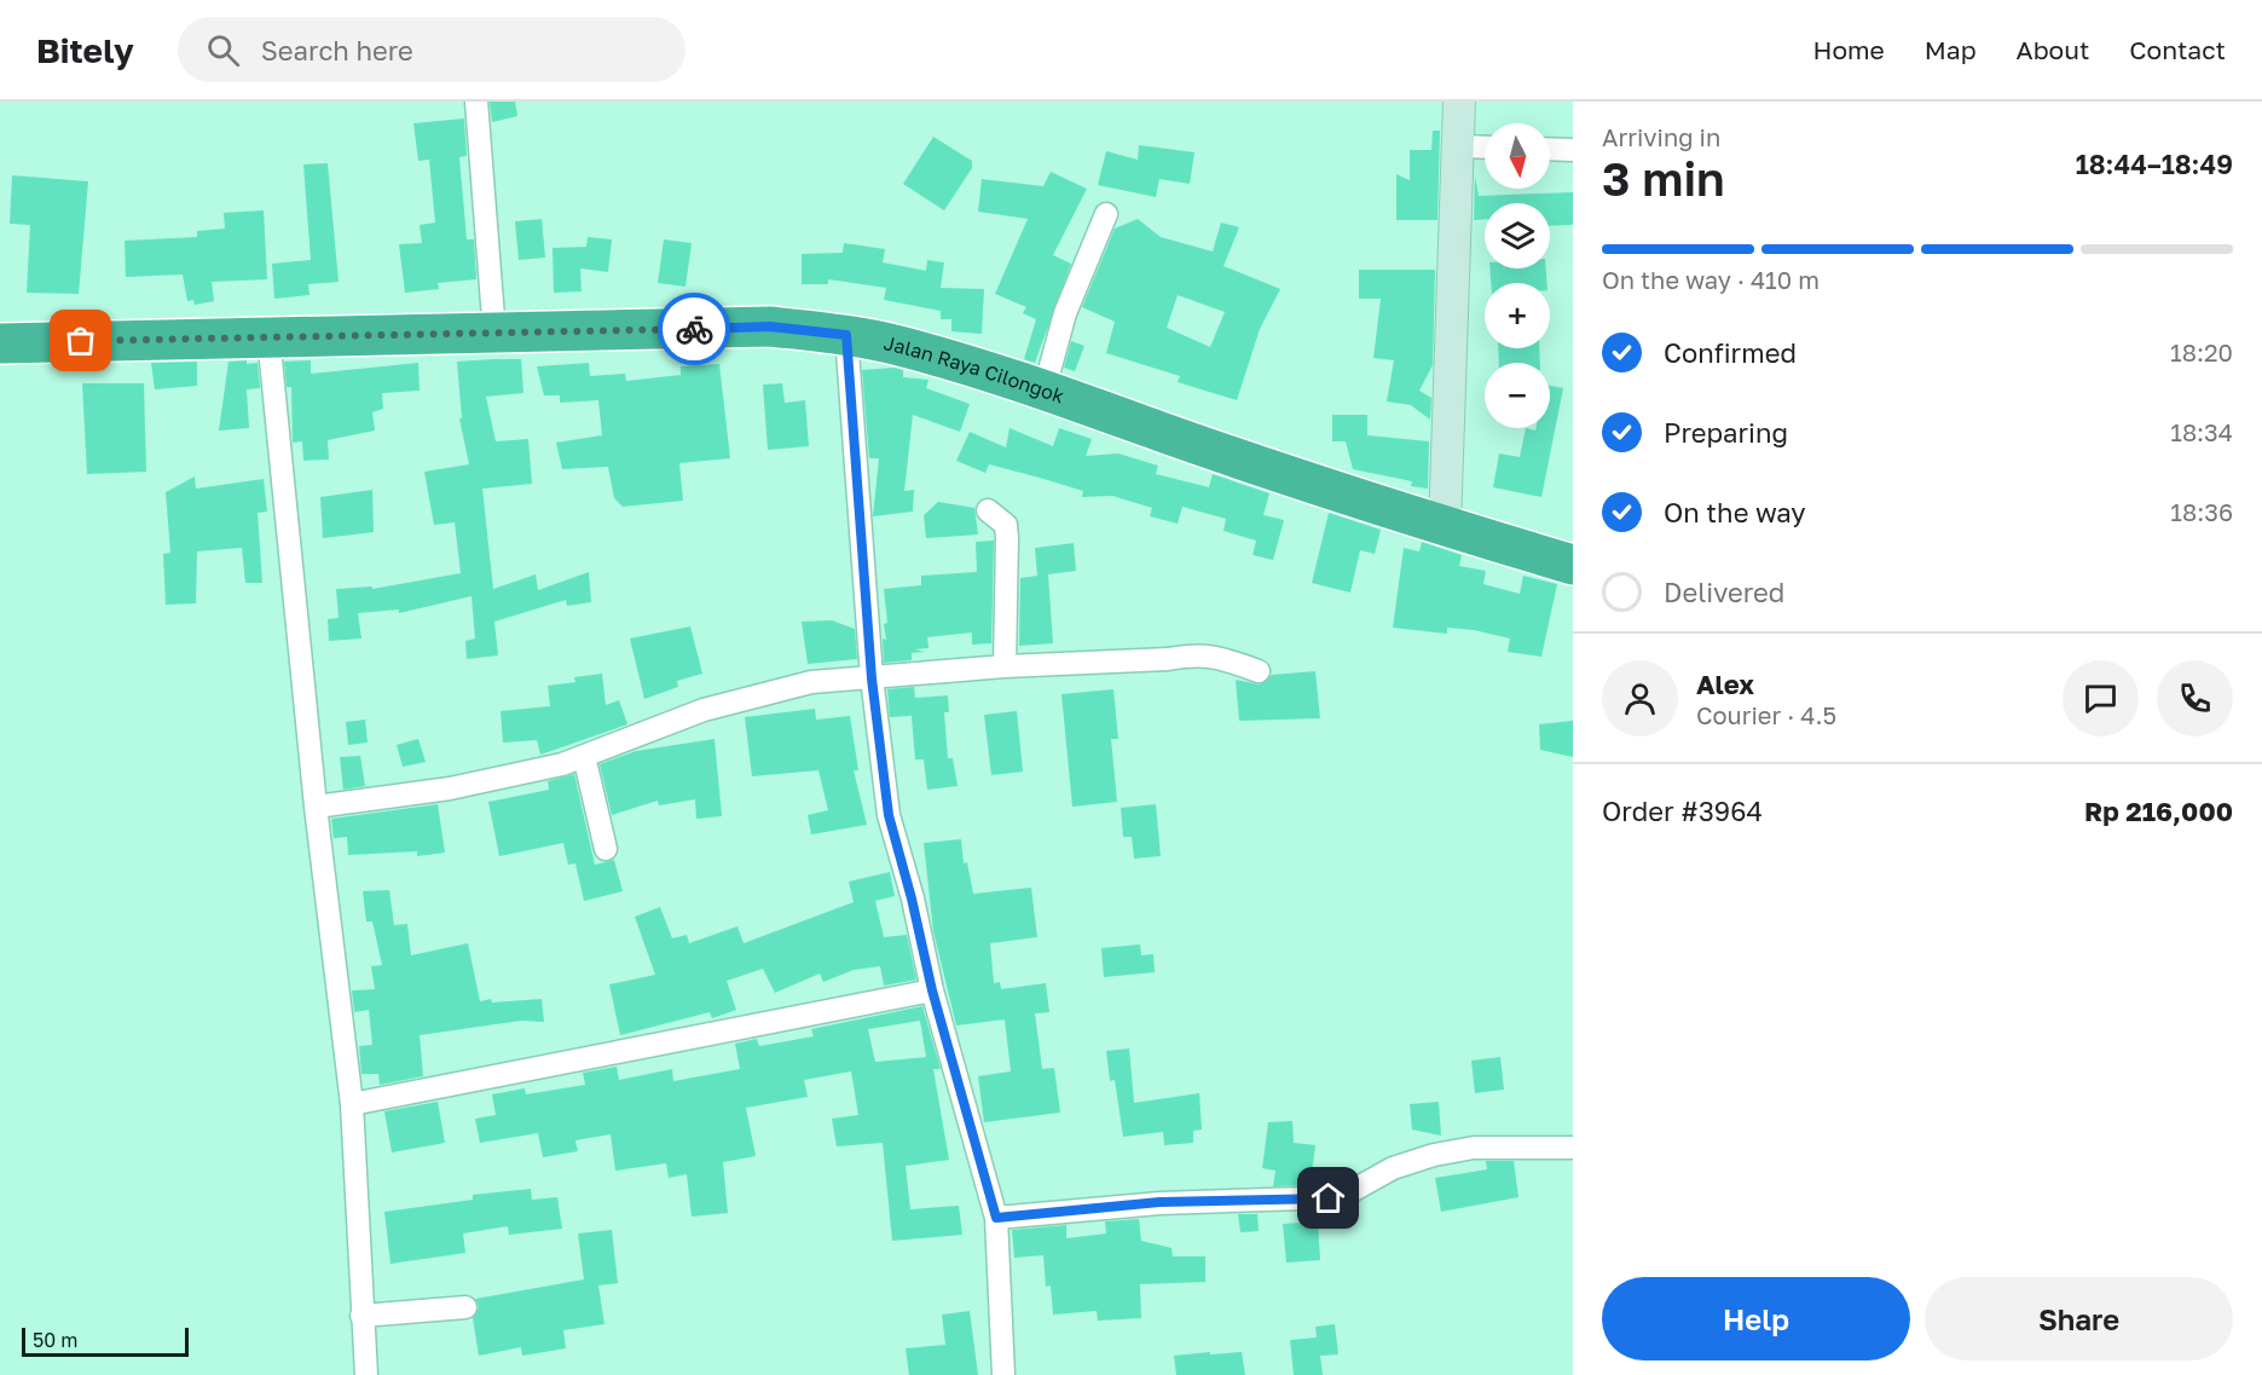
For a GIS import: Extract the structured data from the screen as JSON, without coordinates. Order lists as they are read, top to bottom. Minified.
{"streets":{"highway":["Jalan Raya Cilongok"]},"scale_bar":"50 m","north":"bottom","page":{"header":"Bitely","search":"Search here","nav":["Home","Map","About","Contact"],"heading":["3 min","Arriving in","18:44–18:49"],"panel":["Alex","Courier · 4.5","Order #3964","Rp 216,000"],"map_buttons":["+","−"],"bar":"On the way · 410 m","list":[["Confirmed","18:20"],["Preparing","18:34"],["On the way","18:36"],"Delivered"],"buttons":["Help","Share"],"scale":"50 m"}}
